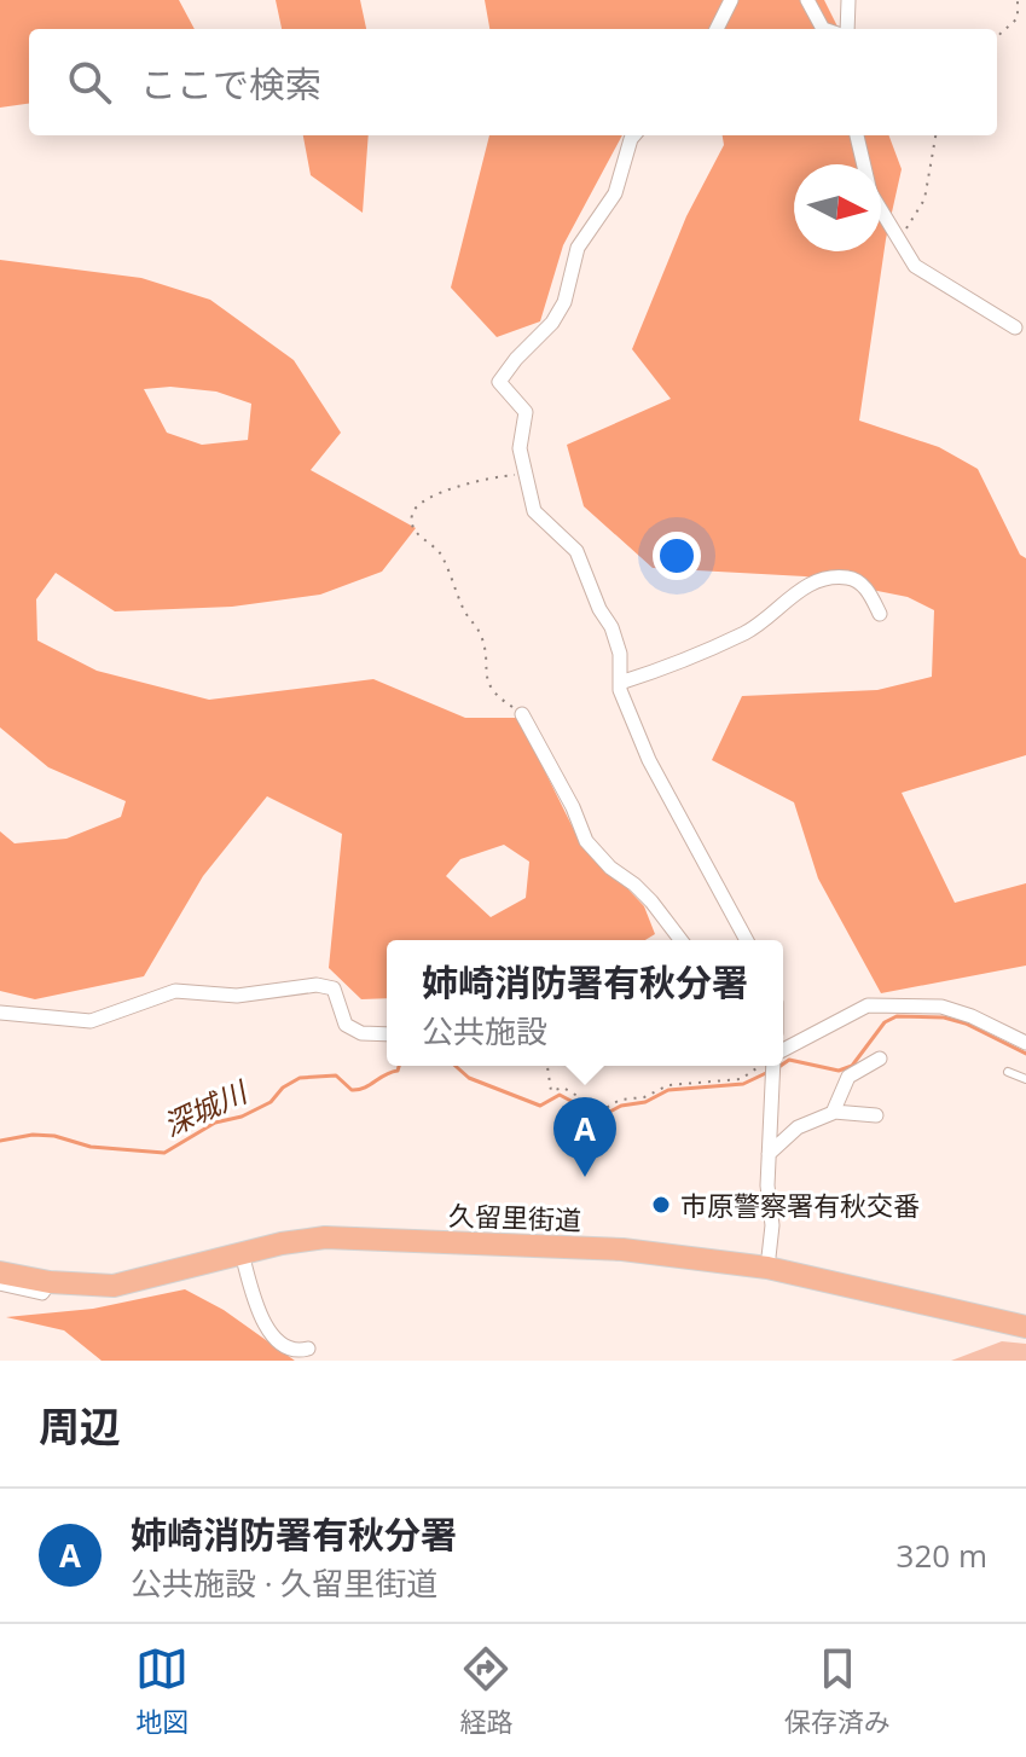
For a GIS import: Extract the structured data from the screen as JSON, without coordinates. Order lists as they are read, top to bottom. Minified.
{"streets":{"main road":["久留里街道"]},"water":["深城川"],"places":["市原警察署有秋交番"],"north":"right","page":{"search":"ここで検索","popup":["姉崎消防署有秋分署","公共施設"],"pins":"A","heading":"周辺","list":[{"mark":"A","name":"姉崎消防署有秋分署","note":"公共施設 · 久留里街道","value":"320 m"}],"nav":["地図","経路","保存済み"]}}
